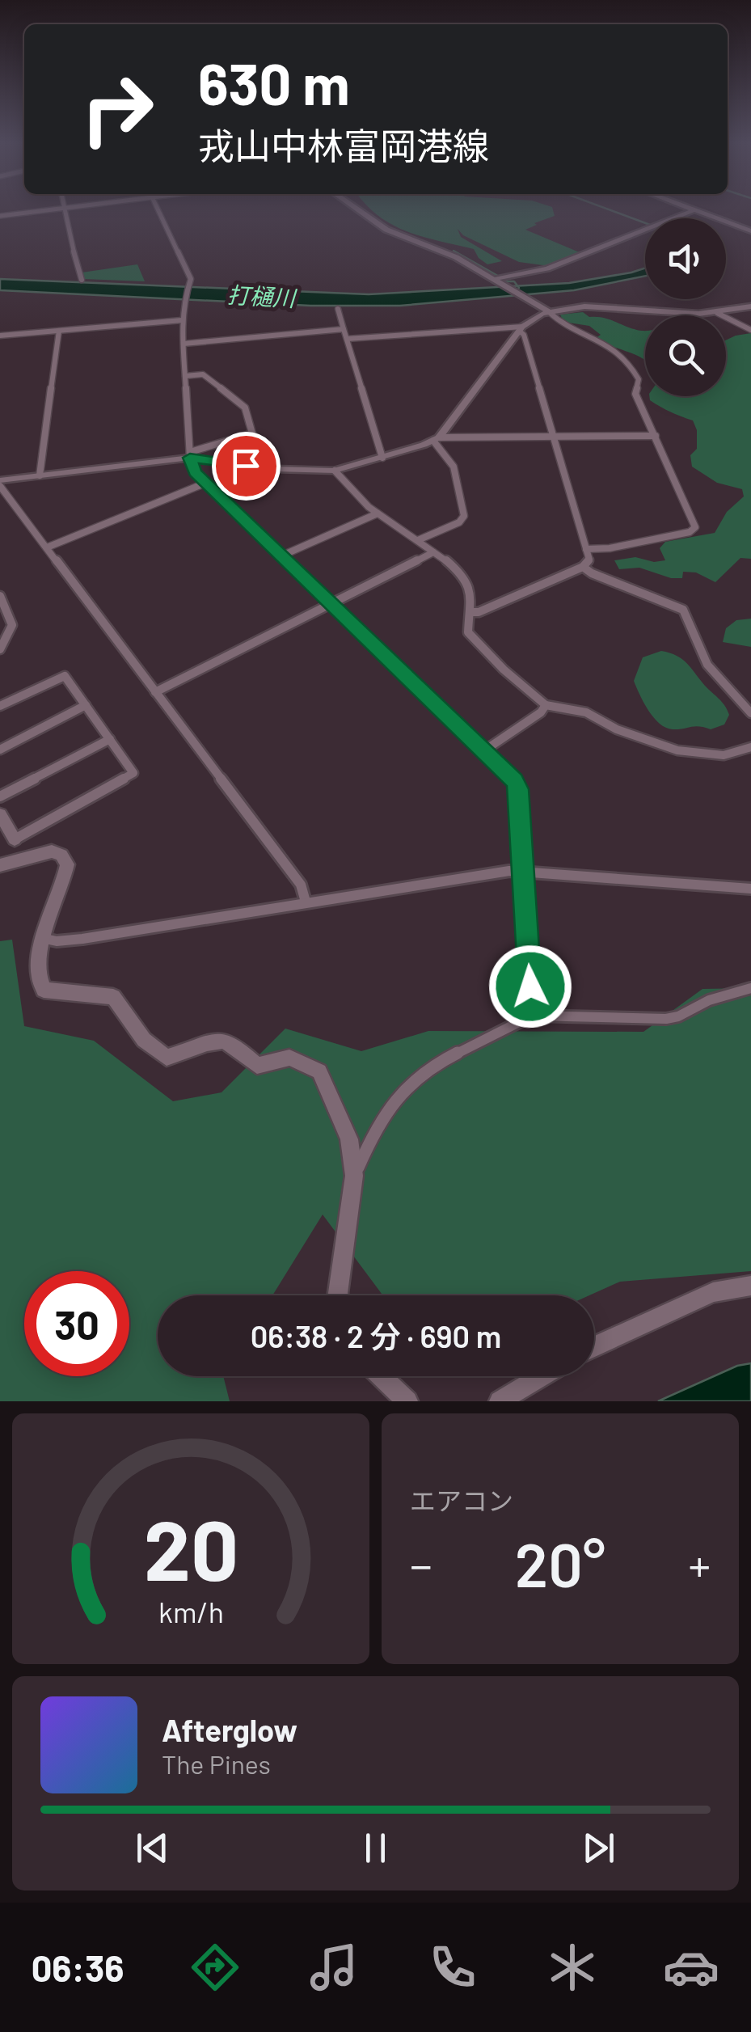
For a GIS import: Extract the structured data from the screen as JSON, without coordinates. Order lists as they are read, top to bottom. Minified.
{"water":["打樋川"],"page":{"turn":["630 m","戎山中林富岡港線"],"limit":"30","trip":"06:38 · 2 分 · 690 m","tile":"エアコン","heat":["−","20°","+"],"song":["Afterglow","The Pines"],"tabs":"06:36","gauge":["20","km/h"]}}
